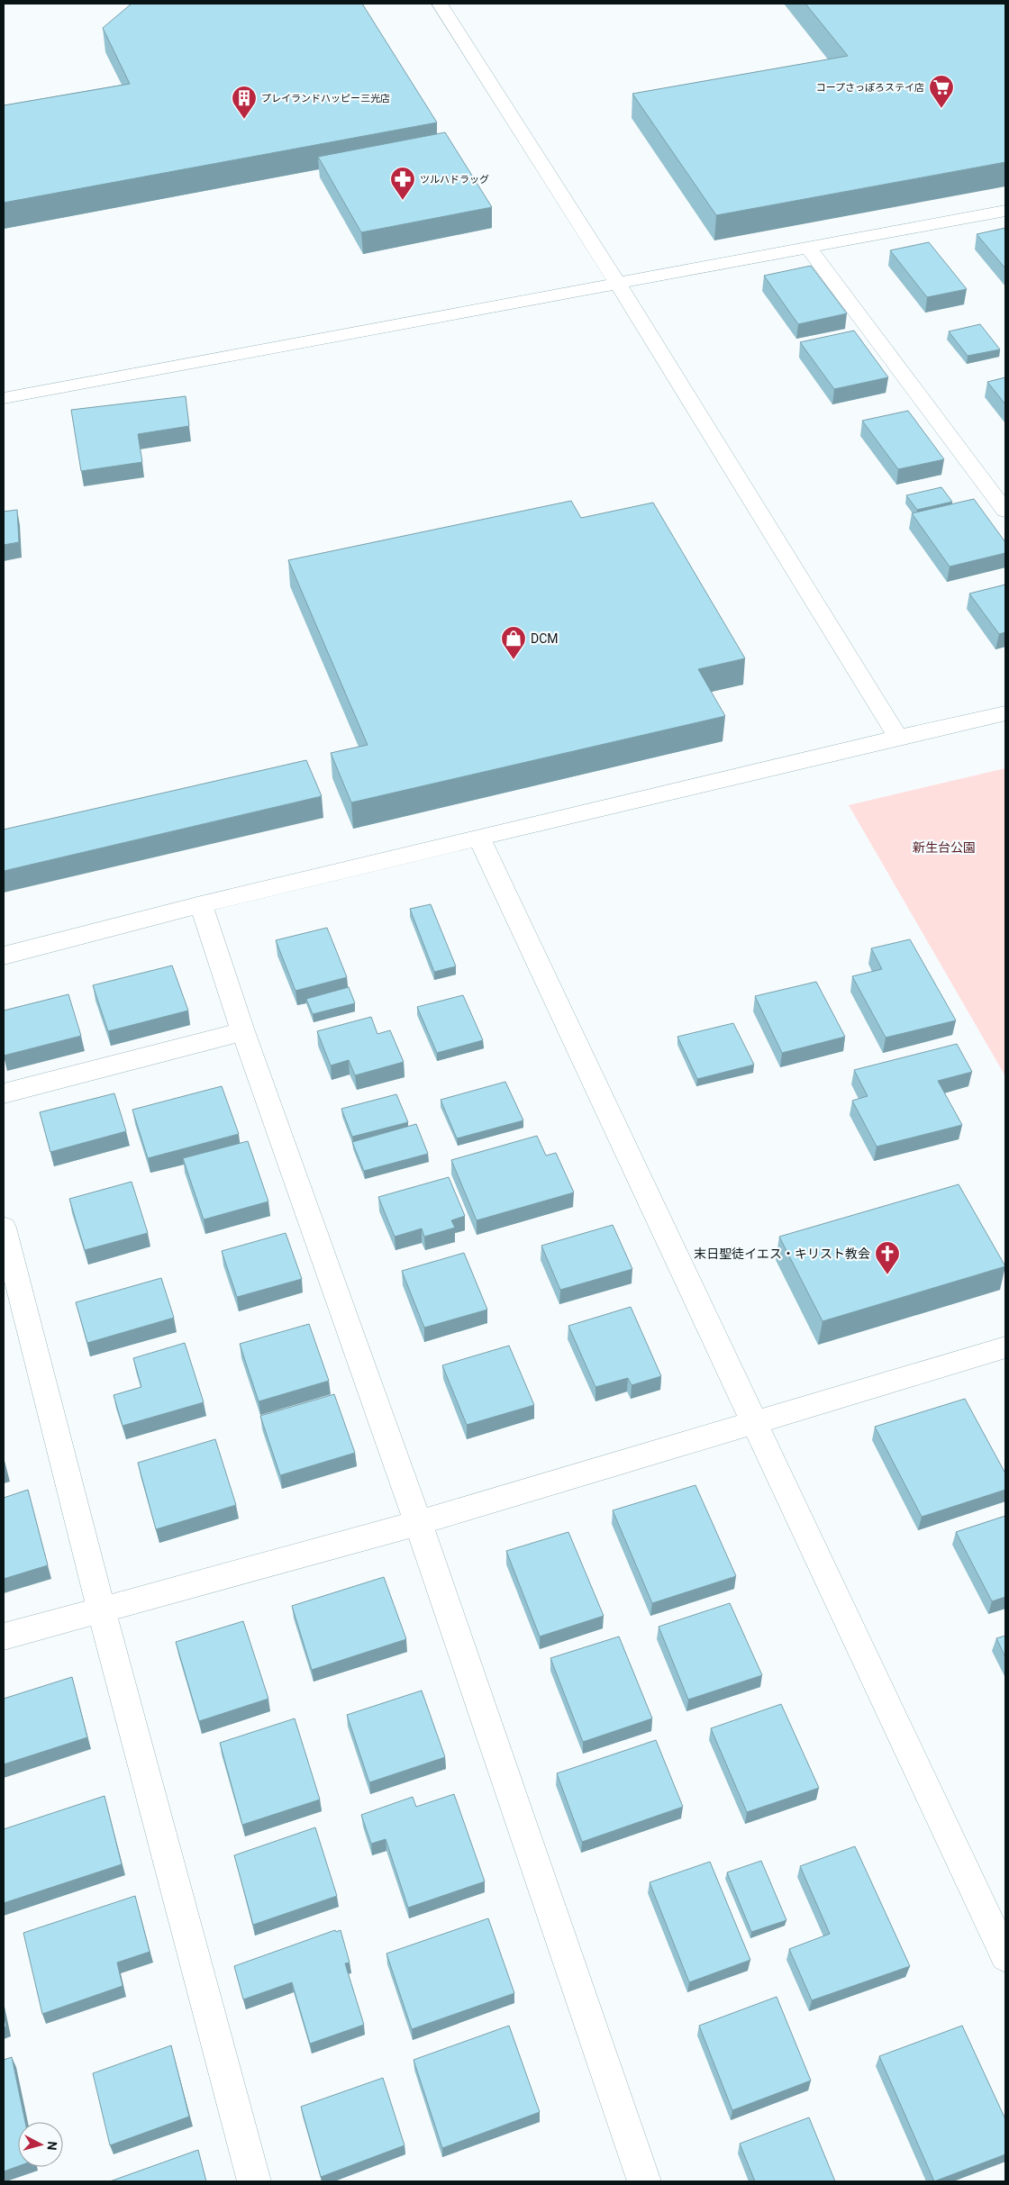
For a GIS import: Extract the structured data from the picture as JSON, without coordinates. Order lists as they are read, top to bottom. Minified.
{"parks":["新生台公園"],"places":{"supermarket":["コープさっぽろステイ店"],"building":["プレイランドハッピー三光店"],"pharmacy":["ツルハドラッグ"],"shop":["DCM"],"church":["末日聖徒イエス・キリスト教会"]},"north":"right"}
